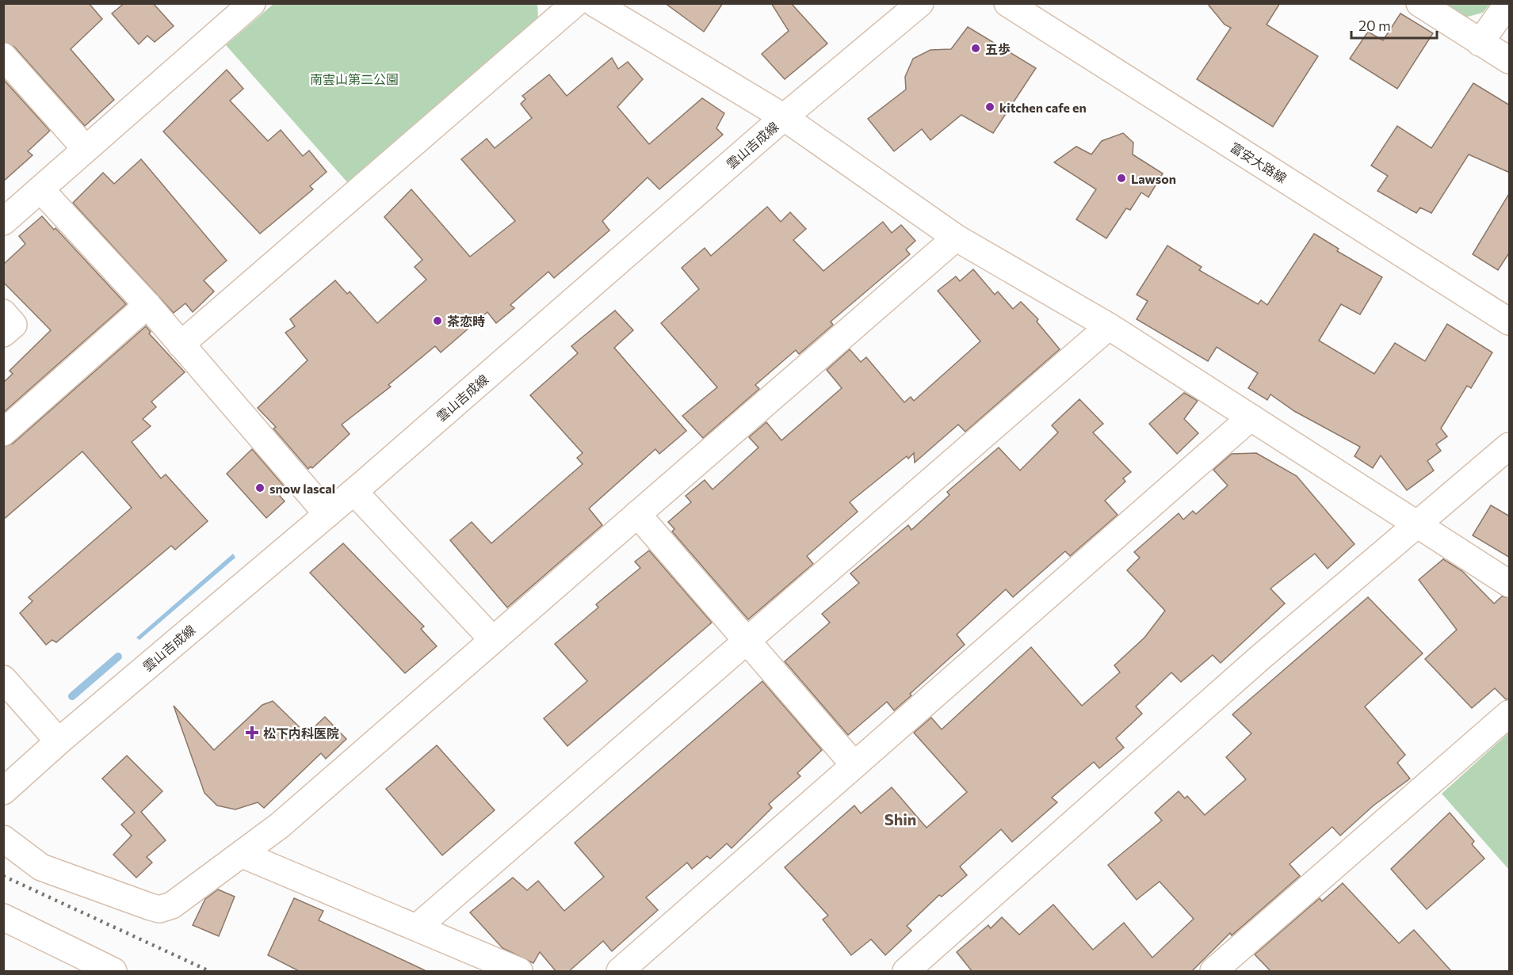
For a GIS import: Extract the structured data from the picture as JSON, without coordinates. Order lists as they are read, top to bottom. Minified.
{"streets":{"street":["雲山吉成線","富安大路線"]},"districts":["Shin"],"parks":["南雲山第二公園"],"places":{"other":["五歩","kitchen cafe en","Lawson","茶恋時","snow lascal"],"health":["松下内科医院"]},"scale_bar":"20 m"}
